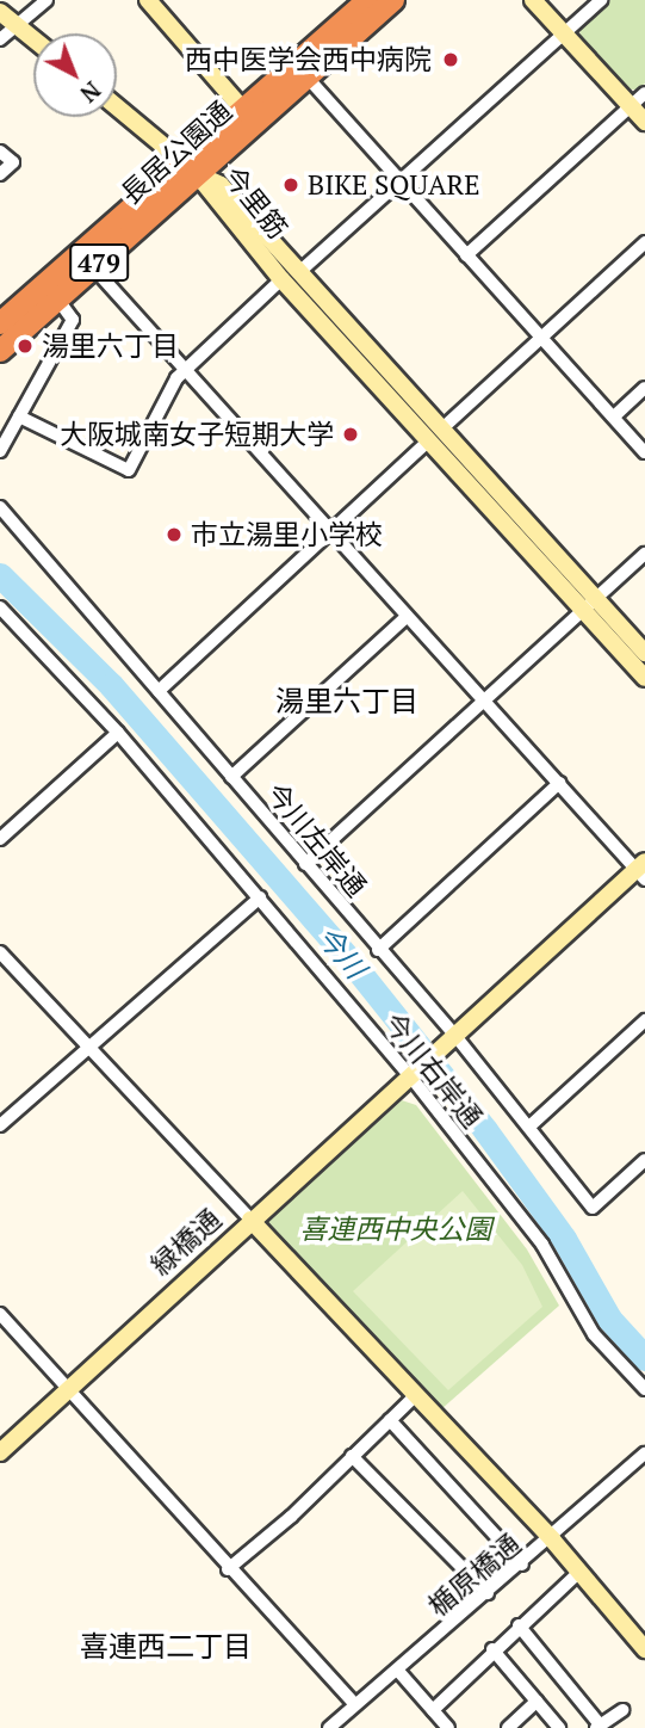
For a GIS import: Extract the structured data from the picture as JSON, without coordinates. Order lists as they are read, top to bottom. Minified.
{"streets":{"highway":["長居公園通","479"],"street":["今里筋","今川左岸通","今川右岸通","緑橋通","楯原橋通"]},"crossings":[["長居公園通","今里筋"],["今川左岸通","緑橋通"],["今川右岸通","緑橋通"]],"districts":["湯里六丁目","喜連西二丁目"],"water":["今川"],"parks":["喜連西中央公園"],"places":["西中医学会西中病院","BIKE SQUARE","湯里六丁目","大阪城南女子短期大学","市立湯里小学校"],"north":"bottom right"}
